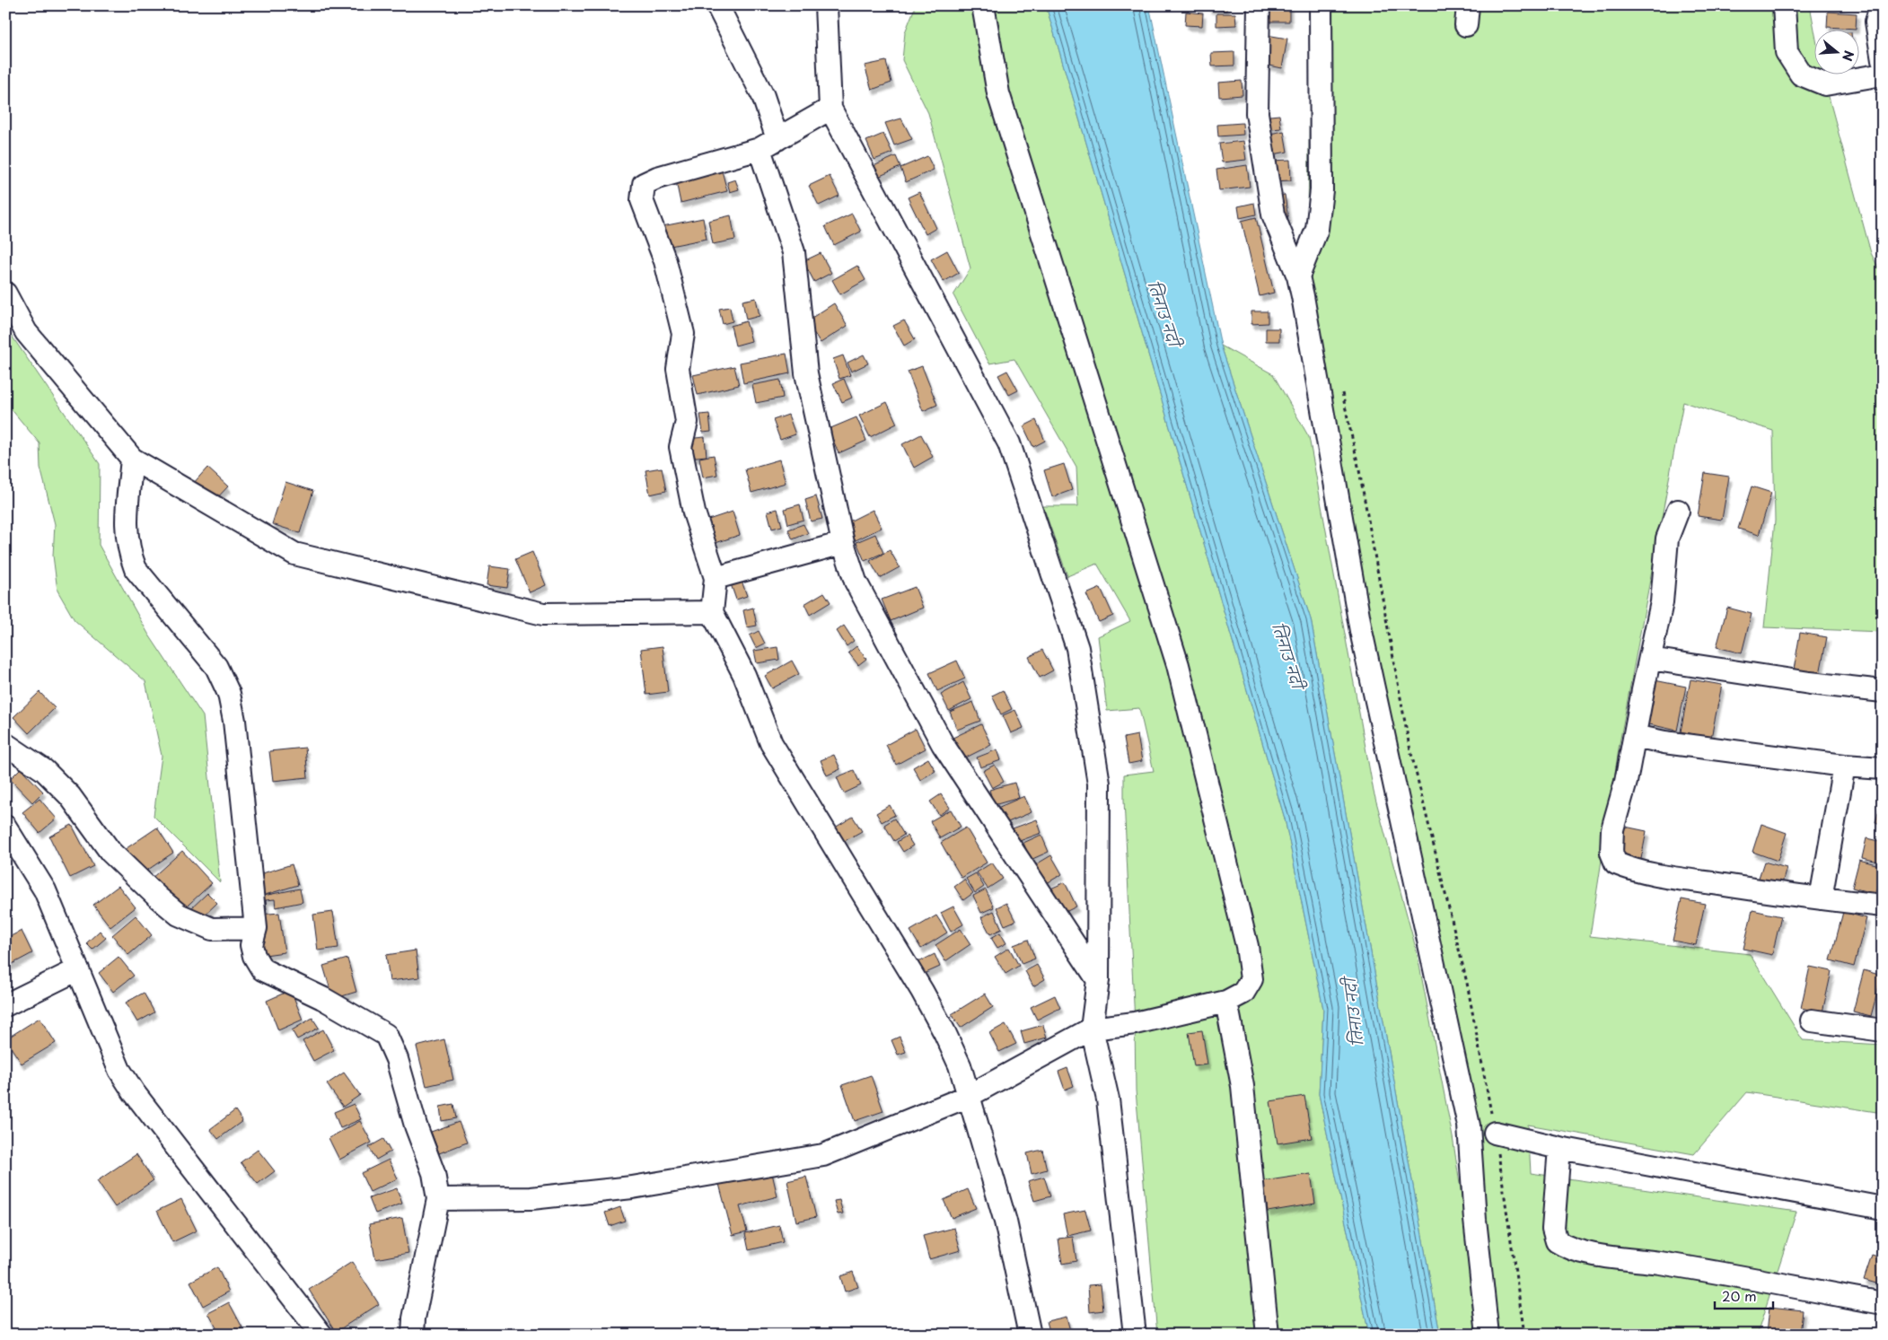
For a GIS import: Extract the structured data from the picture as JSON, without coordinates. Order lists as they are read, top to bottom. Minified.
{"water":["तिनाउ नदी"],"scale_bar":"20 m","north":"right"}
